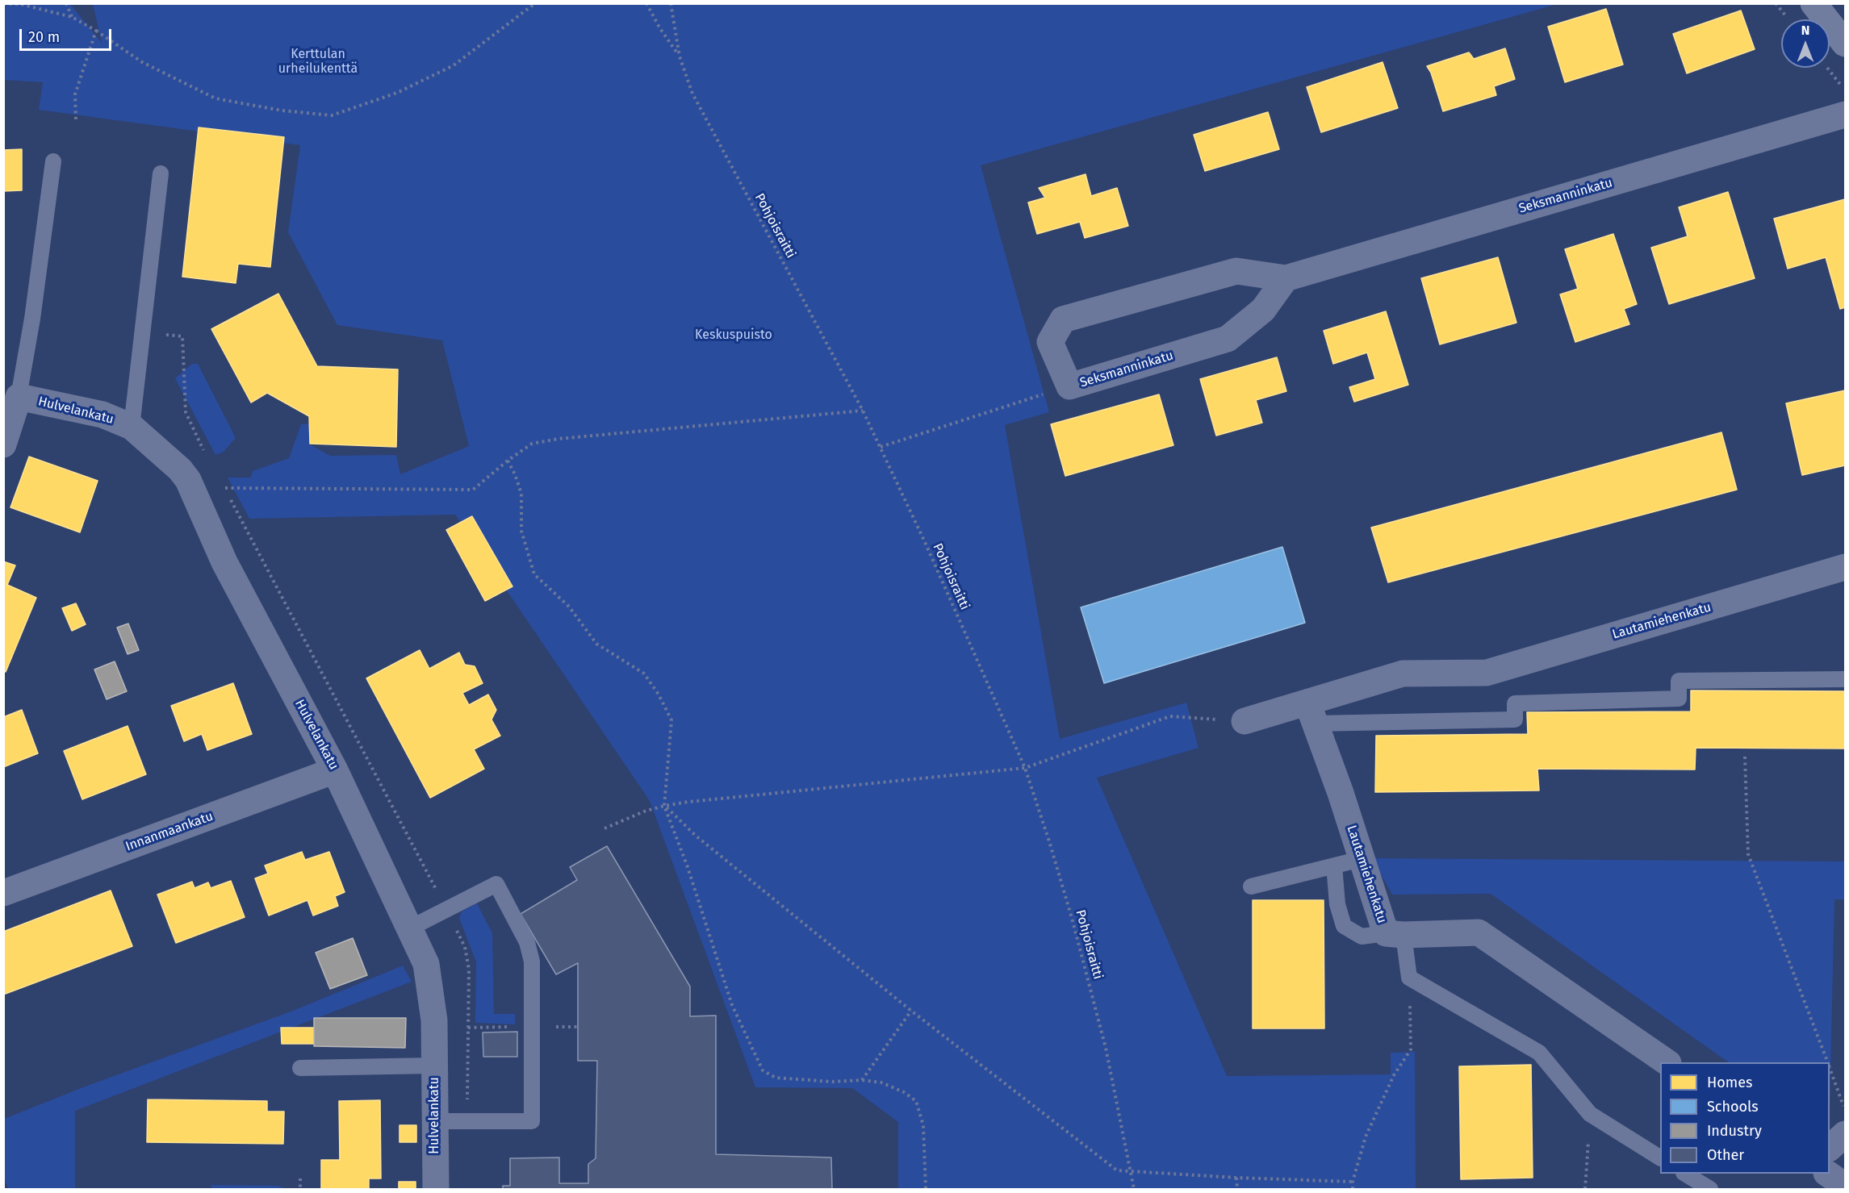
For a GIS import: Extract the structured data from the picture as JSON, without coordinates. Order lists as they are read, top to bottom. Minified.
{"streets":{"street":["Seksmanninkatu","Hulvelankatu","Lautamiehenkatu","Innanmaankatu"],"path":["Pohjoisraitti"]},"crossings":[["Hulvelankatu","Innanmaankatu"]],"parks":["Kerttulan urheilukenttä","Keskuspuisto"],"legend":["Homes","Schools","Industry","Other"],"scale_bar":"20 m","north":"top"}
